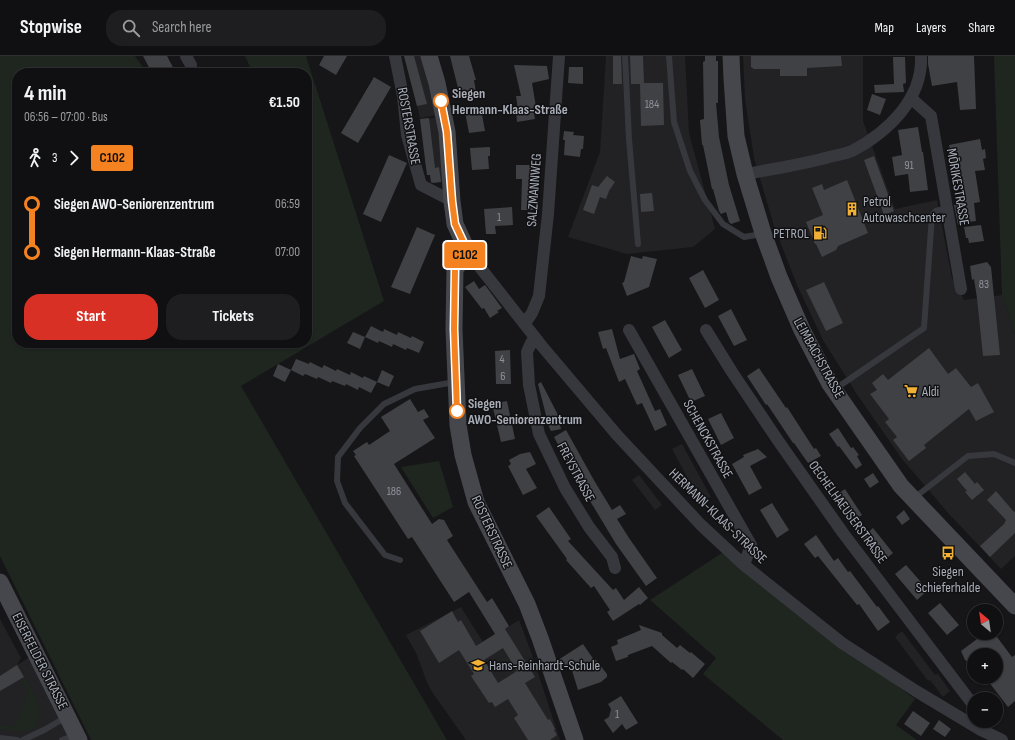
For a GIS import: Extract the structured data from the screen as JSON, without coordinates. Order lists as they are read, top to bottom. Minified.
{"streets":{"main road":["ROSTERSTRASSE","LEIMBACHSTRASSE","EISERFELDER STRASSE"],"street":["MÖRIKESTRASSE","SALZMANNWEG","SCHENCKSTRASSE","FREYSTRASSE","OECHELHAEUSERSTRASSE","HERMANN-KLAAS-STRASSE"]},"crossings":[["ROSTERSTRASSE","HERMANN-KLAAS-STRASSE"],["SALZMANNWEG","HERMANN-KLAAS-STRASSE"],["SCHENCKSTRASSE","HERMANN-KLAAS-STRASSE"],["FREYSTRASSE","HERMANN-KLAAS-STRASSE"]],"places":{"other":["Siegen Hermann-Klaas-Straße","Siegen AWO-Seniorenzentrum"],"building":["Petrol Autowaschcenter"],"fuel station":["PETROL"],"supermarket":["Aldi"],"bus stop":["Siegen Schieferhalde"],"school or university":["Hans-Reinhardt-Schule"]},"lines":["bus line C102"],"house_numbers":["184","91","1","83","4","6","186","1"],"north":"top left","page":{"header":"Stopwise","search":"Search here","nav":["Map","Layers","Share"],"on_map":"C102","heading":["4 min","06:56 – 07:00 · Bus","€1.50"],"legs":["3","C102"],"list":[{"name":"Siegen AWO-Seniorenzentrum","value":"06:59"},{"name":"Siegen Hermann-Klaas-Straße","value":"07:00"}],"buttons":["Start","Tickets"],"map_buttons":["+","−"]}}
